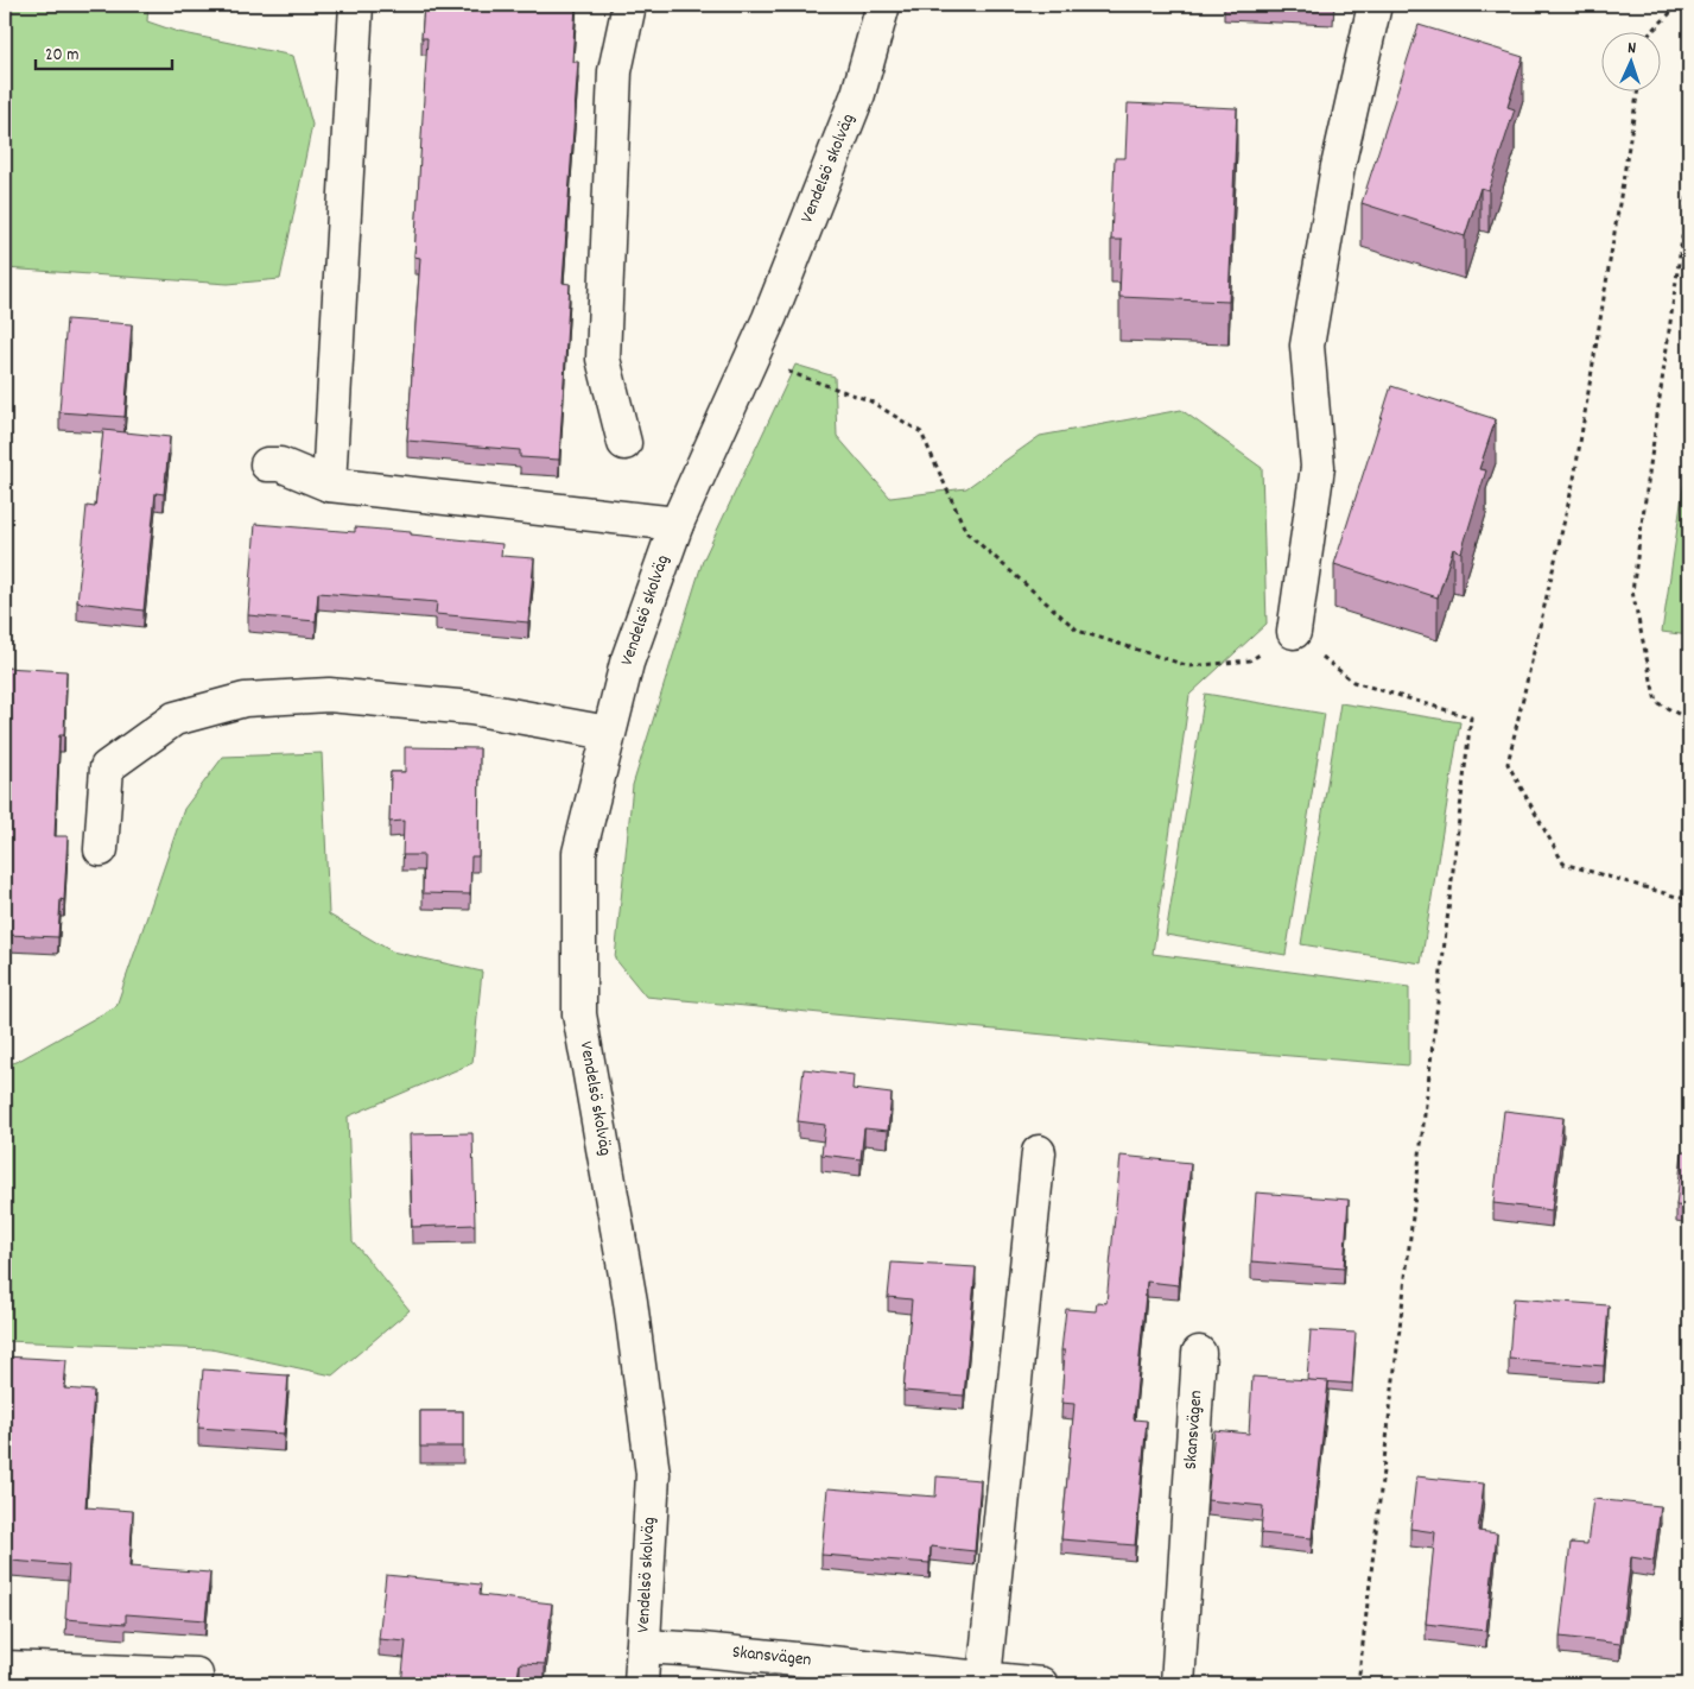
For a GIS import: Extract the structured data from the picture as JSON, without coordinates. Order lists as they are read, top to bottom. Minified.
{"streets":{"street":["Vendelsö skolväg","Skansvägen"]},"crossings":[["Vendelsö skolväg","Skansvägen"]],"scale_bar":"20 m","north":"top"}
